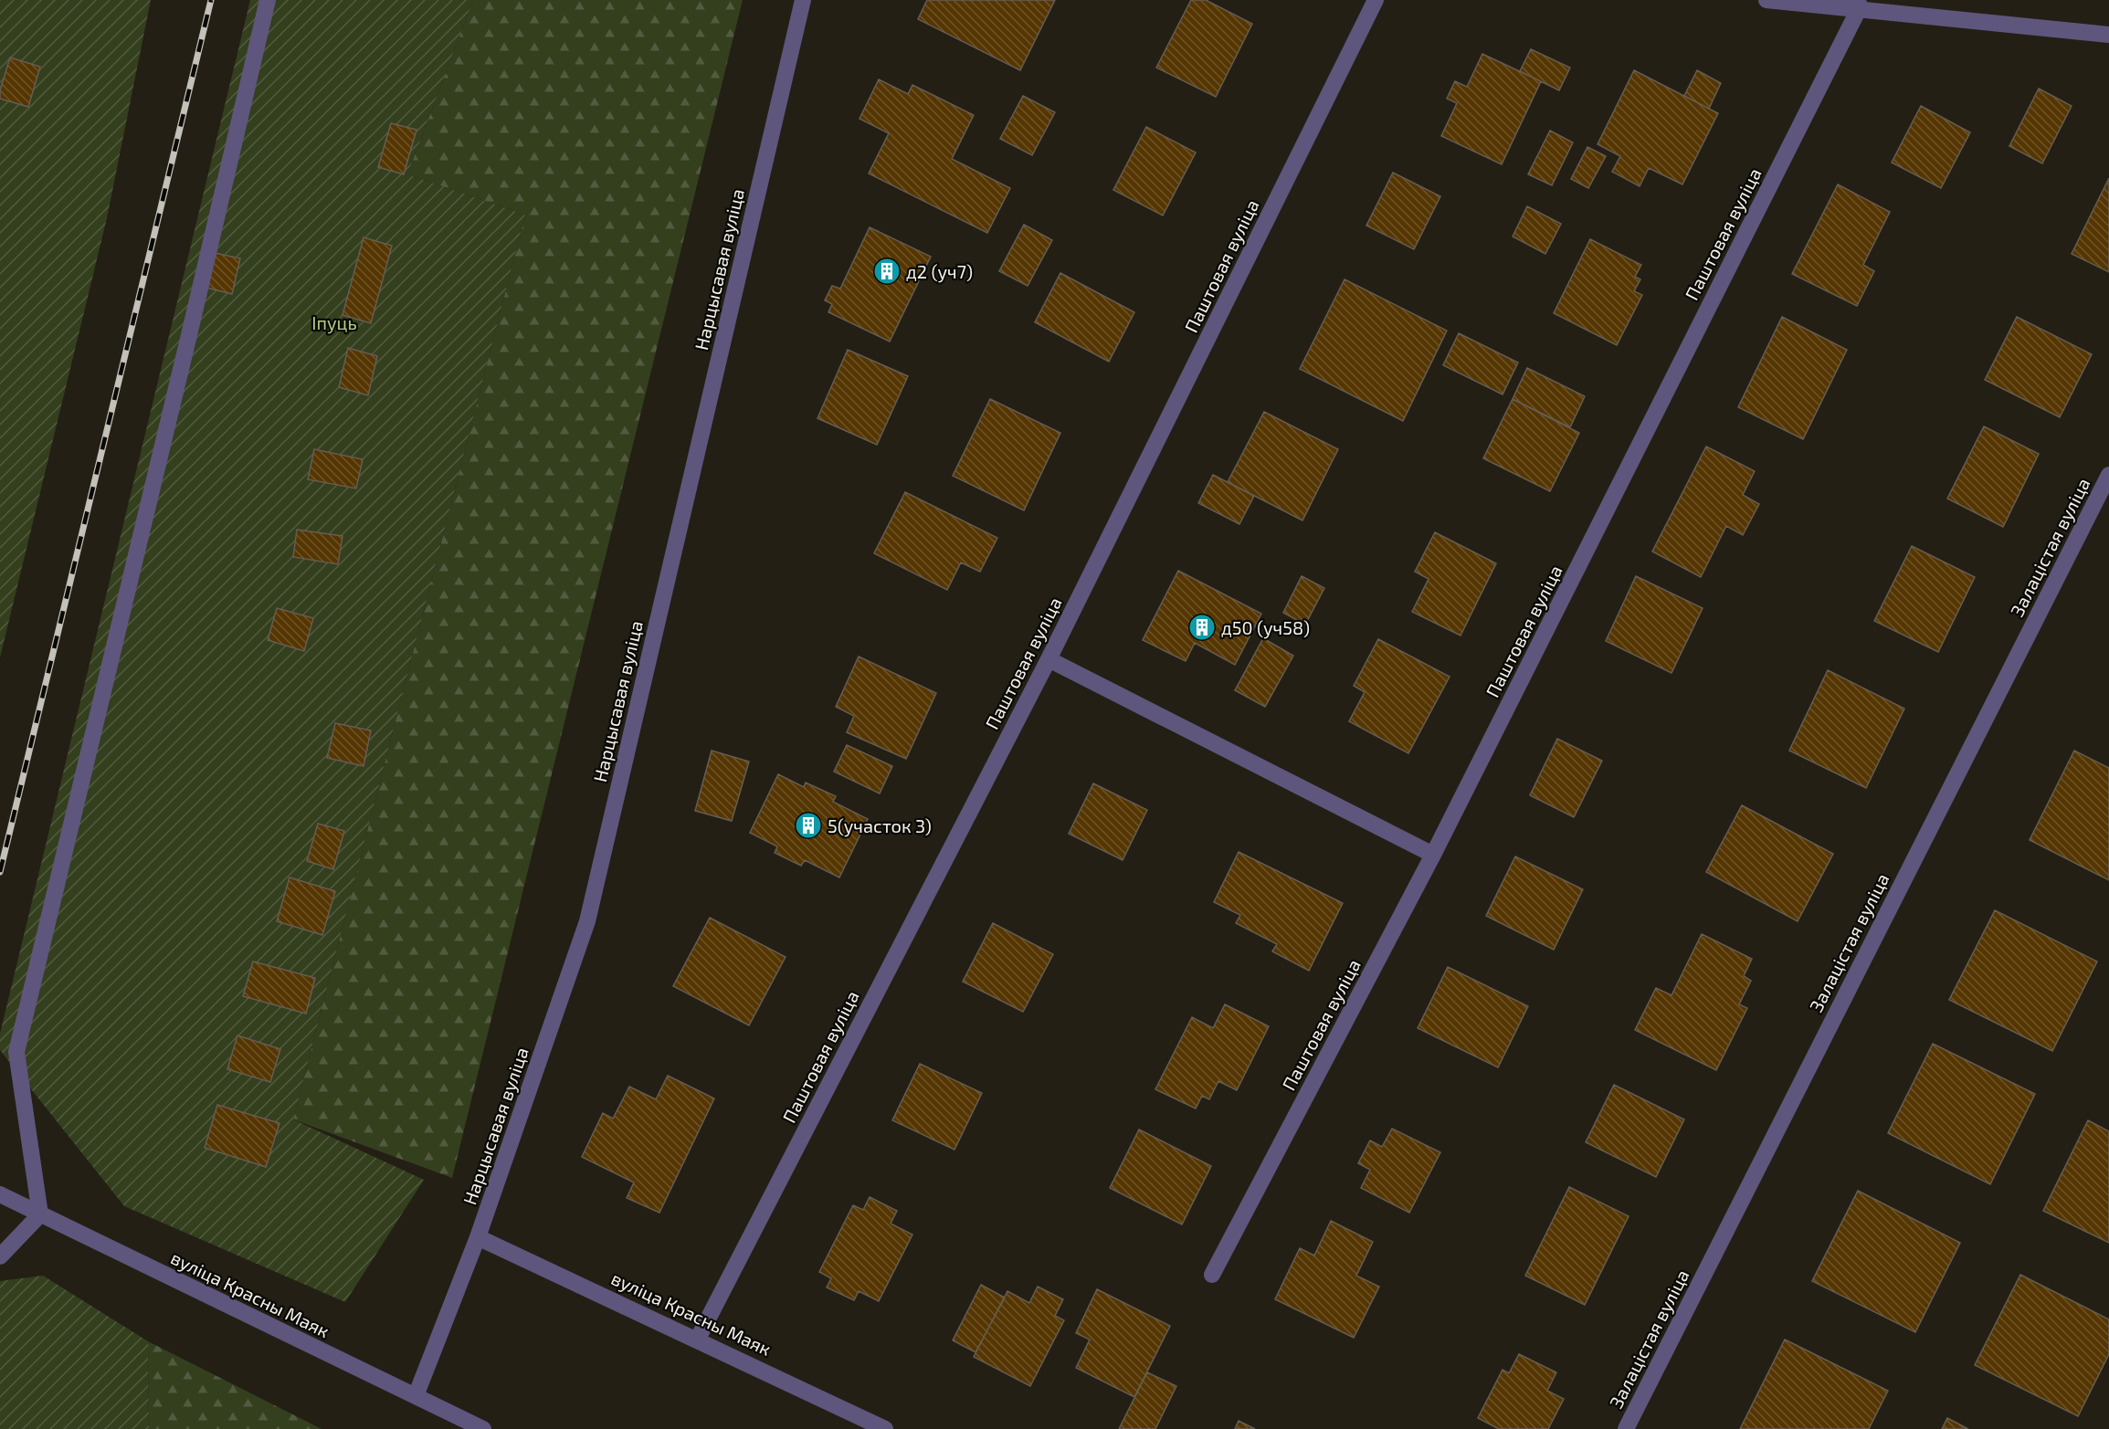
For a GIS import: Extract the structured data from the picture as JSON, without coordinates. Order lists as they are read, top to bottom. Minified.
{"streets":{"street":["Паштовая вуліца","Нарцысавая вуліца","Залацістая вуліца","вуліца Красны Маяк"]},"crossings":[["Паштовая вуліца","вуліца Красны Маяк"],["Нарцысавая вуліца","вуліца Красны Маяк"]],"parks":["Іпуць"],"places":{"building":["д2 (уч7)","д50 (уч58)","5(участок 3)"]}}
